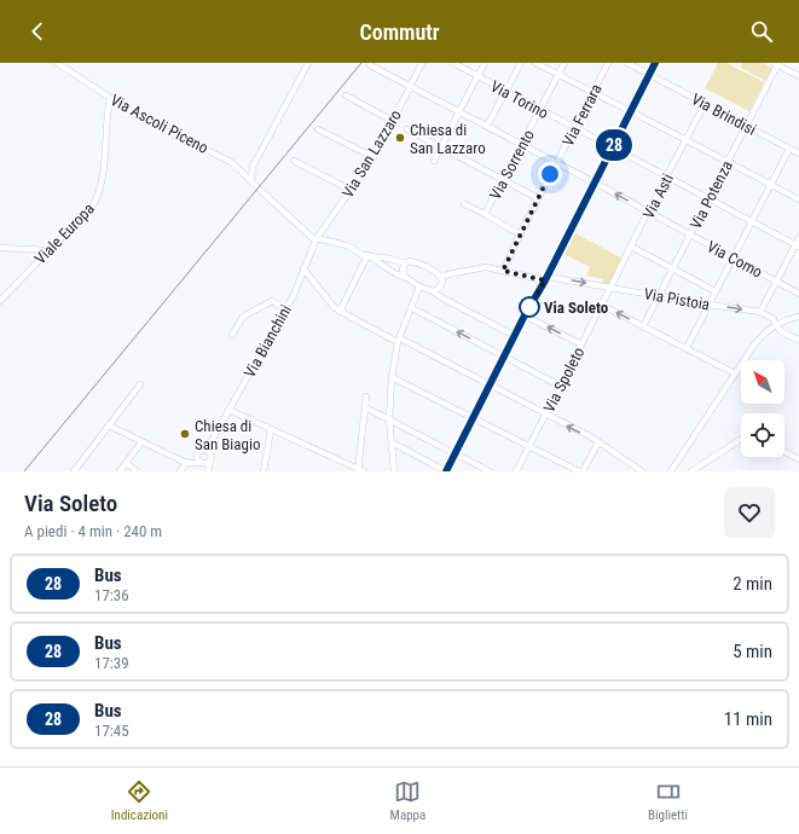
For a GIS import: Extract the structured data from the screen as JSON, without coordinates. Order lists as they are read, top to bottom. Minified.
{"streets":{"street":["Via Torino","Via Brindisi","Via Ferrara","Via Ascoli Piceno","Via San Lazzaro","Via Sorrento","Via Potenza","Via Asti","Viale Europa","Via Como","Via Pistoia","Via Bianchini","Via Spoleto"]},"crossings":[["Via Torino","Via Ferrara"],["Via Torino","Via Sorrento"],["Via Torino","Via Potenza"],["Via Torino","Via Asti"],["Via Brindisi","Via Potenza"],["Via Brindisi","Via Asti"],["Via Ferrara","Via Como"],["Via Ferrara","Via Pistoia"],["Via Ascoli Piceno","Via San Lazzaro"],["Via Ascoli Piceno","Viale Europa"],["Via Ascoli Piceno","Via Bianchini"],["Via San Lazzaro","Via Como"],["Via San Lazzaro","Via Bianchini"],["Via Sorrento","Via Como"],["Via Potenza","Via Como"],["Via Potenza","Via Pistoia"],["Via Asti","Via Como"],["Via Asti","Via Pistoia"],["Via Asti","Via Spoleto"],["Via Pistoia","Via Spoleto"]],"one_way":["Via Pistoia"],"places":["Chiesa di San Lazzaro","Via Soleto","Chiesa di San Biagio"],"lines":["bus line 28"],"north":"top left","page":{"header":"Commutr","on_map":"28","heading":["Via Soleto","A piedi · 4 min · 240 m"],"list":[{"mark":"28","name":"Bus","note":"17:36","value":"2 min"},{"mark":"28","name":"Bus","note":"17:39","value":"5 min"},{"mark":"28","name":"Bus","note":"17:45","value":"11 min"}],"tabs":["Indicazioni","Mappa","Biglietti"]}}
